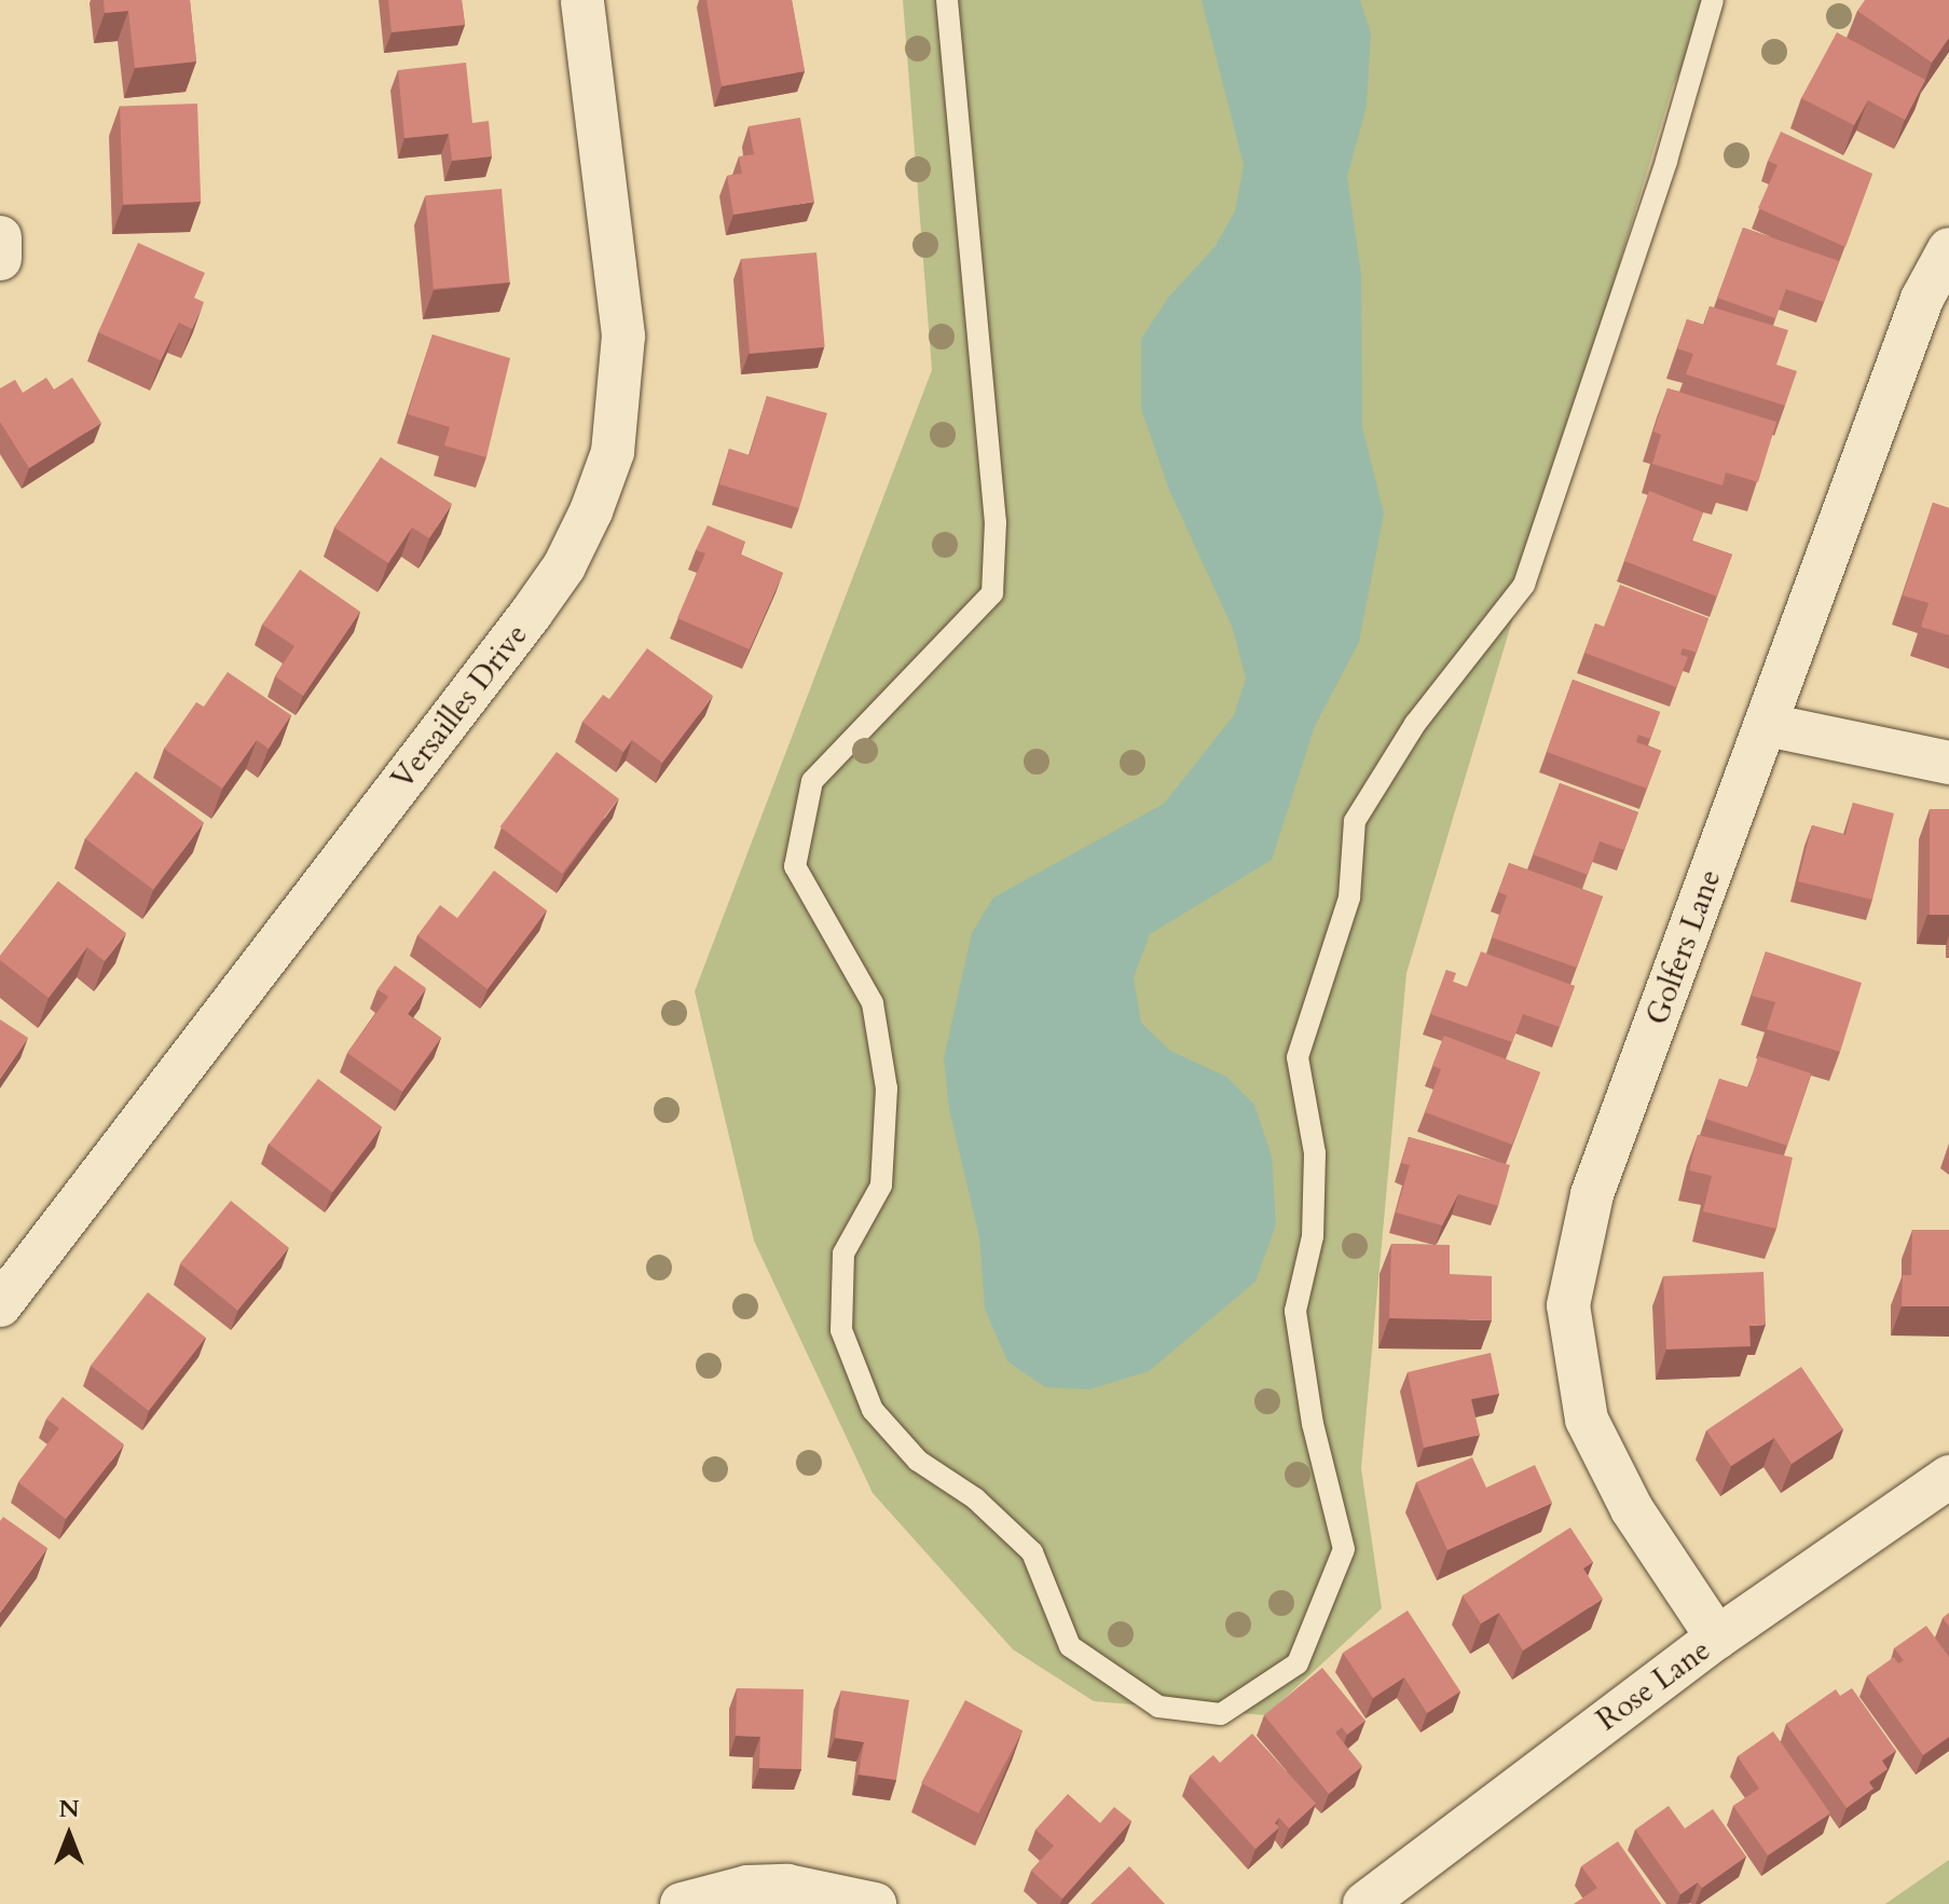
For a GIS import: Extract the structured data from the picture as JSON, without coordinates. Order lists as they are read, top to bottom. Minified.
{"streets":{"street":["Versailles Drive","Golfers Lane","Rose Lane"]},"crossings":[["Golfers Lane","Rose Lane"]],"north":"top"}
